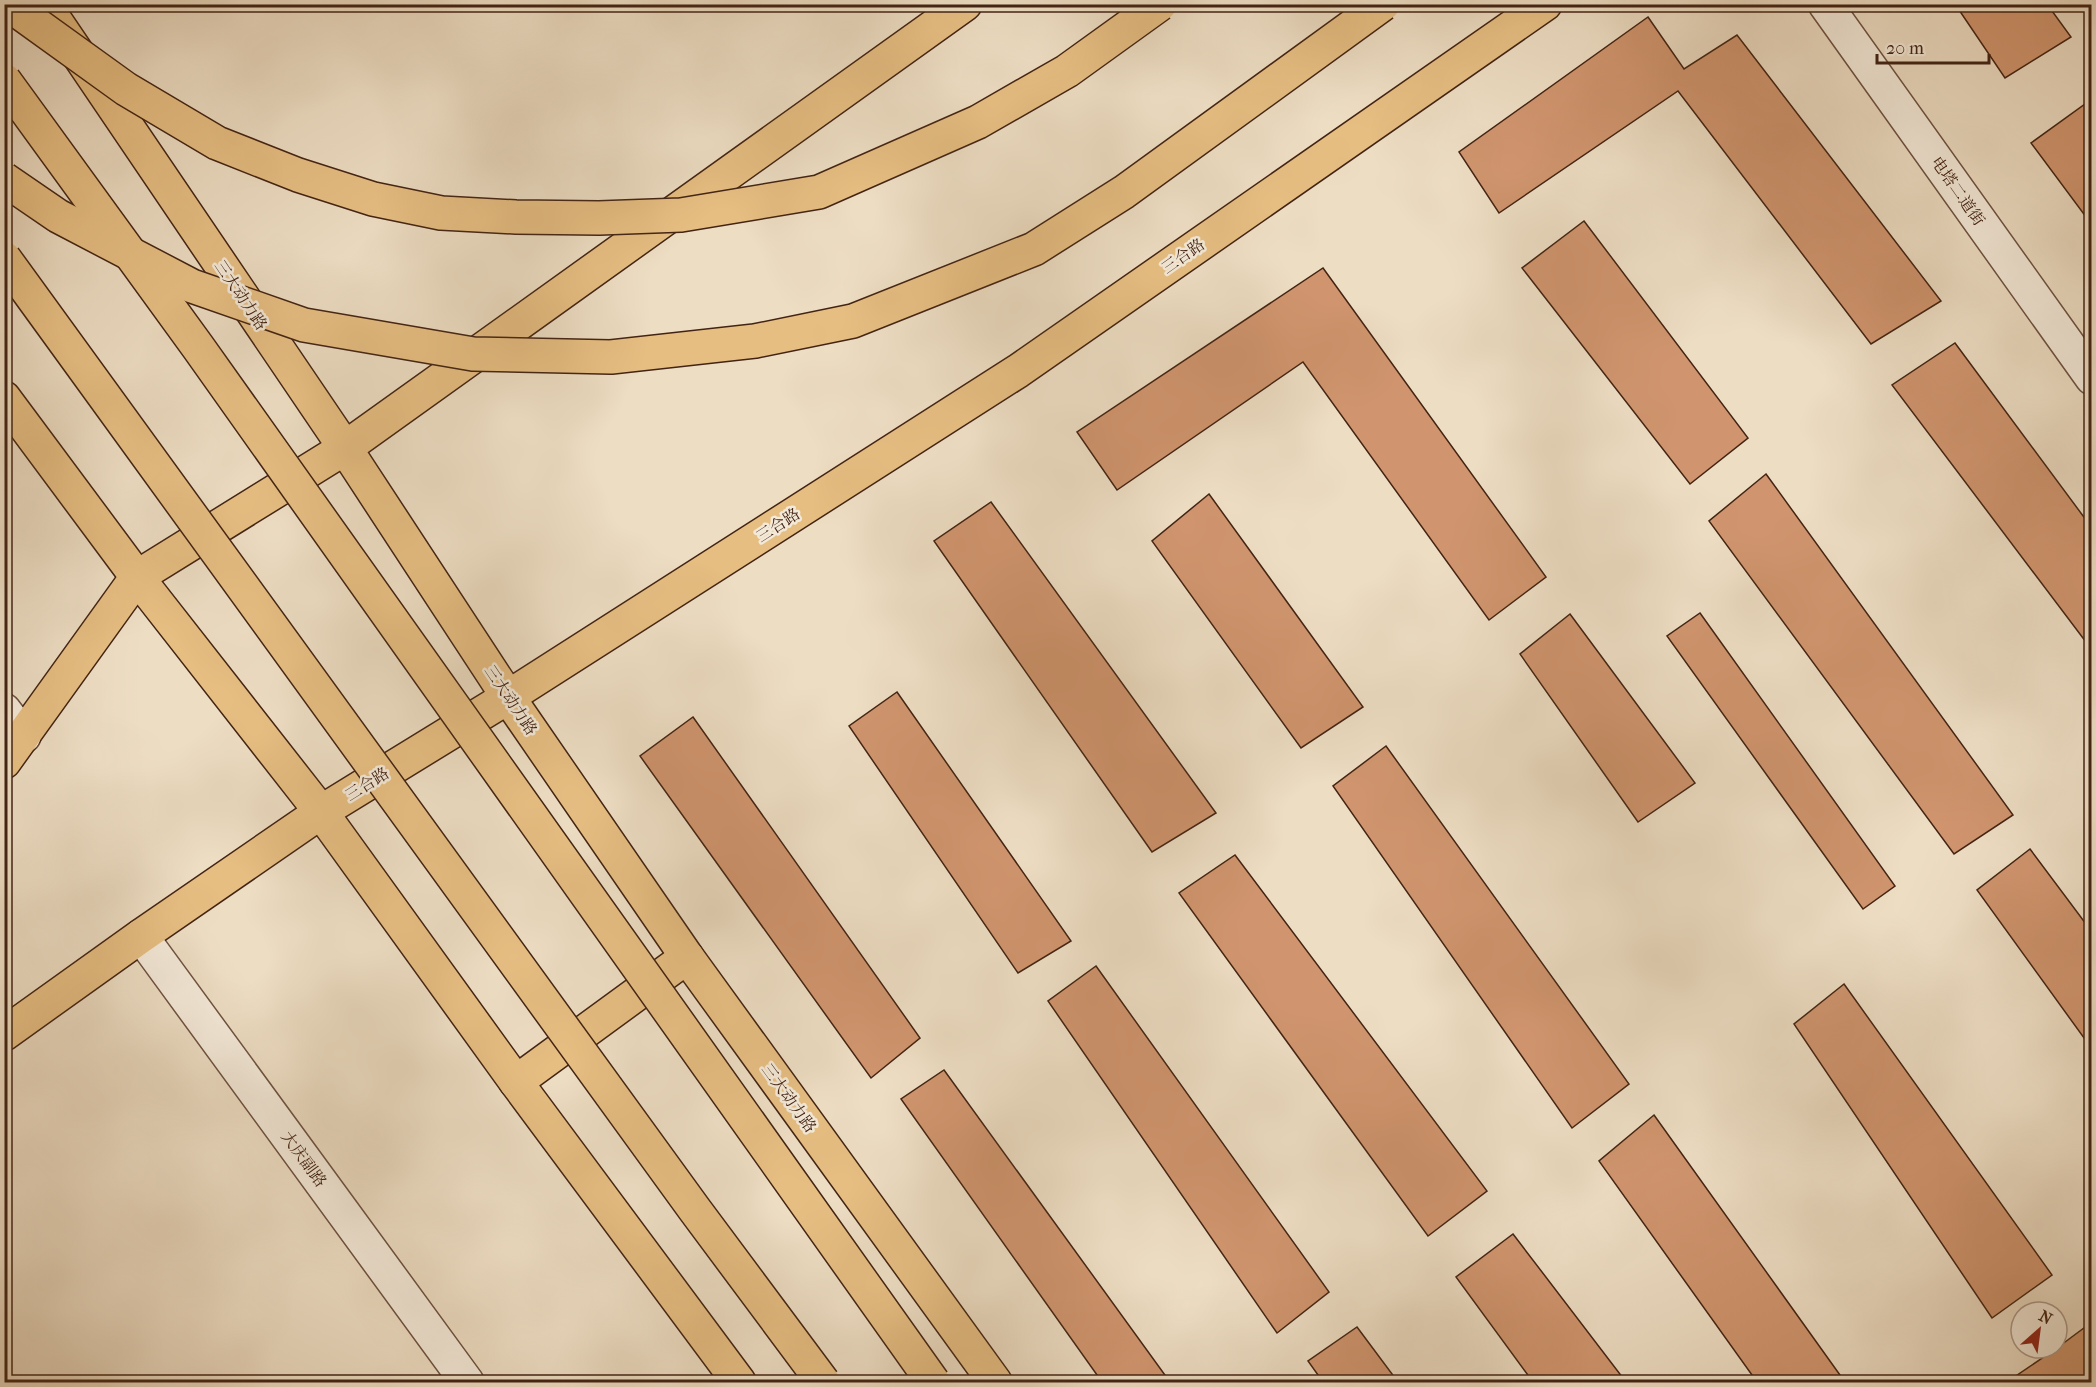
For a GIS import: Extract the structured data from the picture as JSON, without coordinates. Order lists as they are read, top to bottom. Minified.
{"streets":{"main road":["三合路","三大动力路"],"street":["电塔二道街","大庆副路"]},"crossings":[["三合路","三大动力路"],["三合路","大庆副路"]],"scale_bar":"20 m","north":"top right"}
